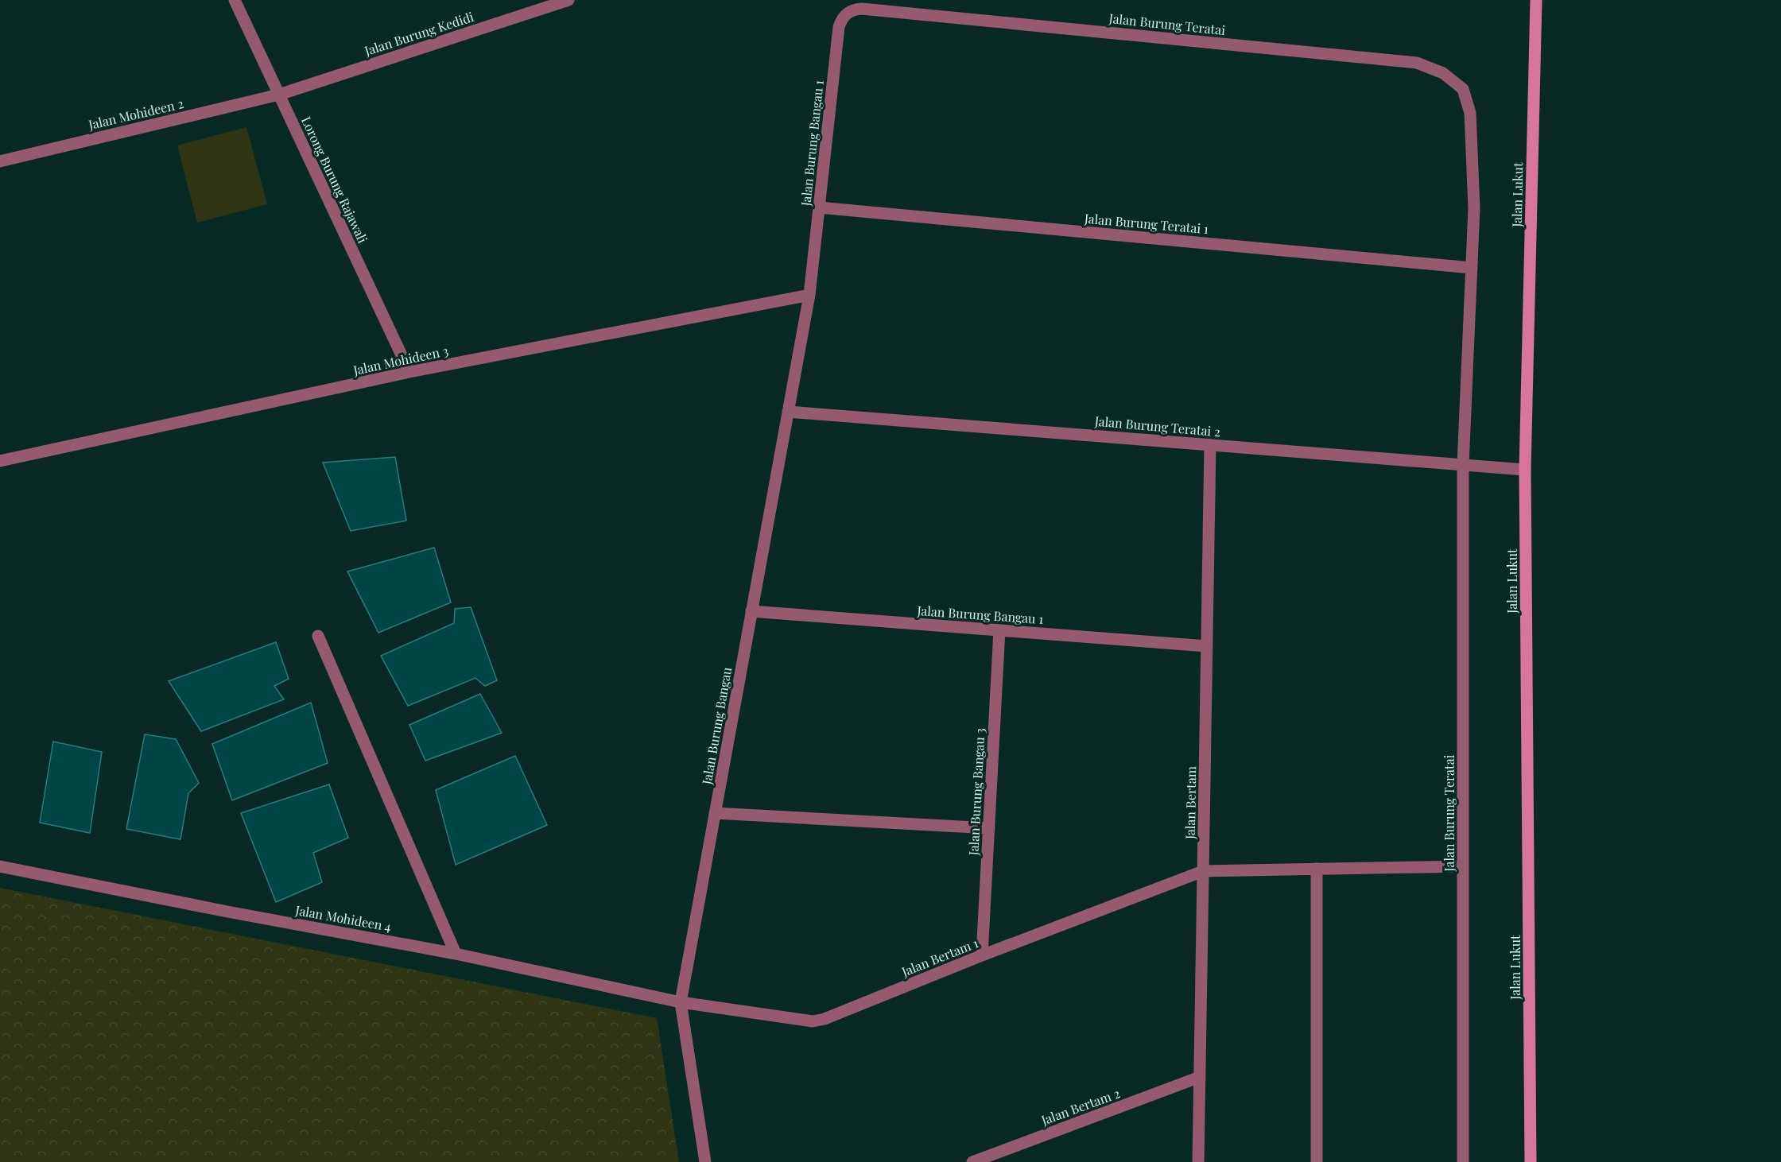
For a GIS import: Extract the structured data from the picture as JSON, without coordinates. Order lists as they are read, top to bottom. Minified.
{"streets":{"main road":["Jalan Lukut"],"street":["Jalan Burung Teratai","Jalan Burung Kedidi","Jalan Mohideen 2","Jalan Burung Bangau 1","Lorong Burung Rajawali","Jalan Burung Teratai 1","Jalan Mohideen 3","Jalan Burung Teratai 2","Jalan Burung Bangau","Jalan Burung Bangau 3","Jalan Bertam","Jalan Mohideen 4","Jalan Bertam 1","Jalan Bertam 2"]},"crossings":[["Jalan Burung Teratai","Jalan Burung Bangau 1"],["Jalan Burung Teratai","Jalan Burung Teratai 1"],["Jalan Burung Teratai","Jalan Burung Teratai 2"],["Jalan Burung Kedidi","Jalan Mohideen 2"],["Jalan Burung Kedidi","Lorong Burung Rajawali"],["Jalan Mohideen 2","Lorong Burung Rajawali"],["Jalan Burung Bangau 1","Jalan Burung Teratai 1"],["Jalan Burung Bangau 1","Jalan Mohideen 3"],["Jalan Burung Bangau 1","Jalan Burung Bangau"],["Jalan Burung Bangau 1","Jalan Burung Bangau 3"],["Jalan Burung Bangau 1","Jalan Bertam"],["Lorong Burung Rajawali","Jalan Mohideen 3"],["Jalan Lukut","Jalan Burung Teratai 2"],["Jalan Mohideen 3","Jalan Burung Bangau"],["Jalan Burung Teratai 2","Jalan Burung Bangau"],["Jalan Burung Teratai 2","Jalan Bertam"],["Jalan Burung Bangau","Jalan Mohideen 4"],["Jalan Burung Bangau","Jalan Bertam 1"],["Jalan Burung Bangau 3","Jalan Bertam 1"],["Jalan Bertam","Jalan Bertam 1"],["Jalan Bertam","Jalan Bertam 2"],["Jalan Mohideen 4","Jalan Bertam 1"]]}
